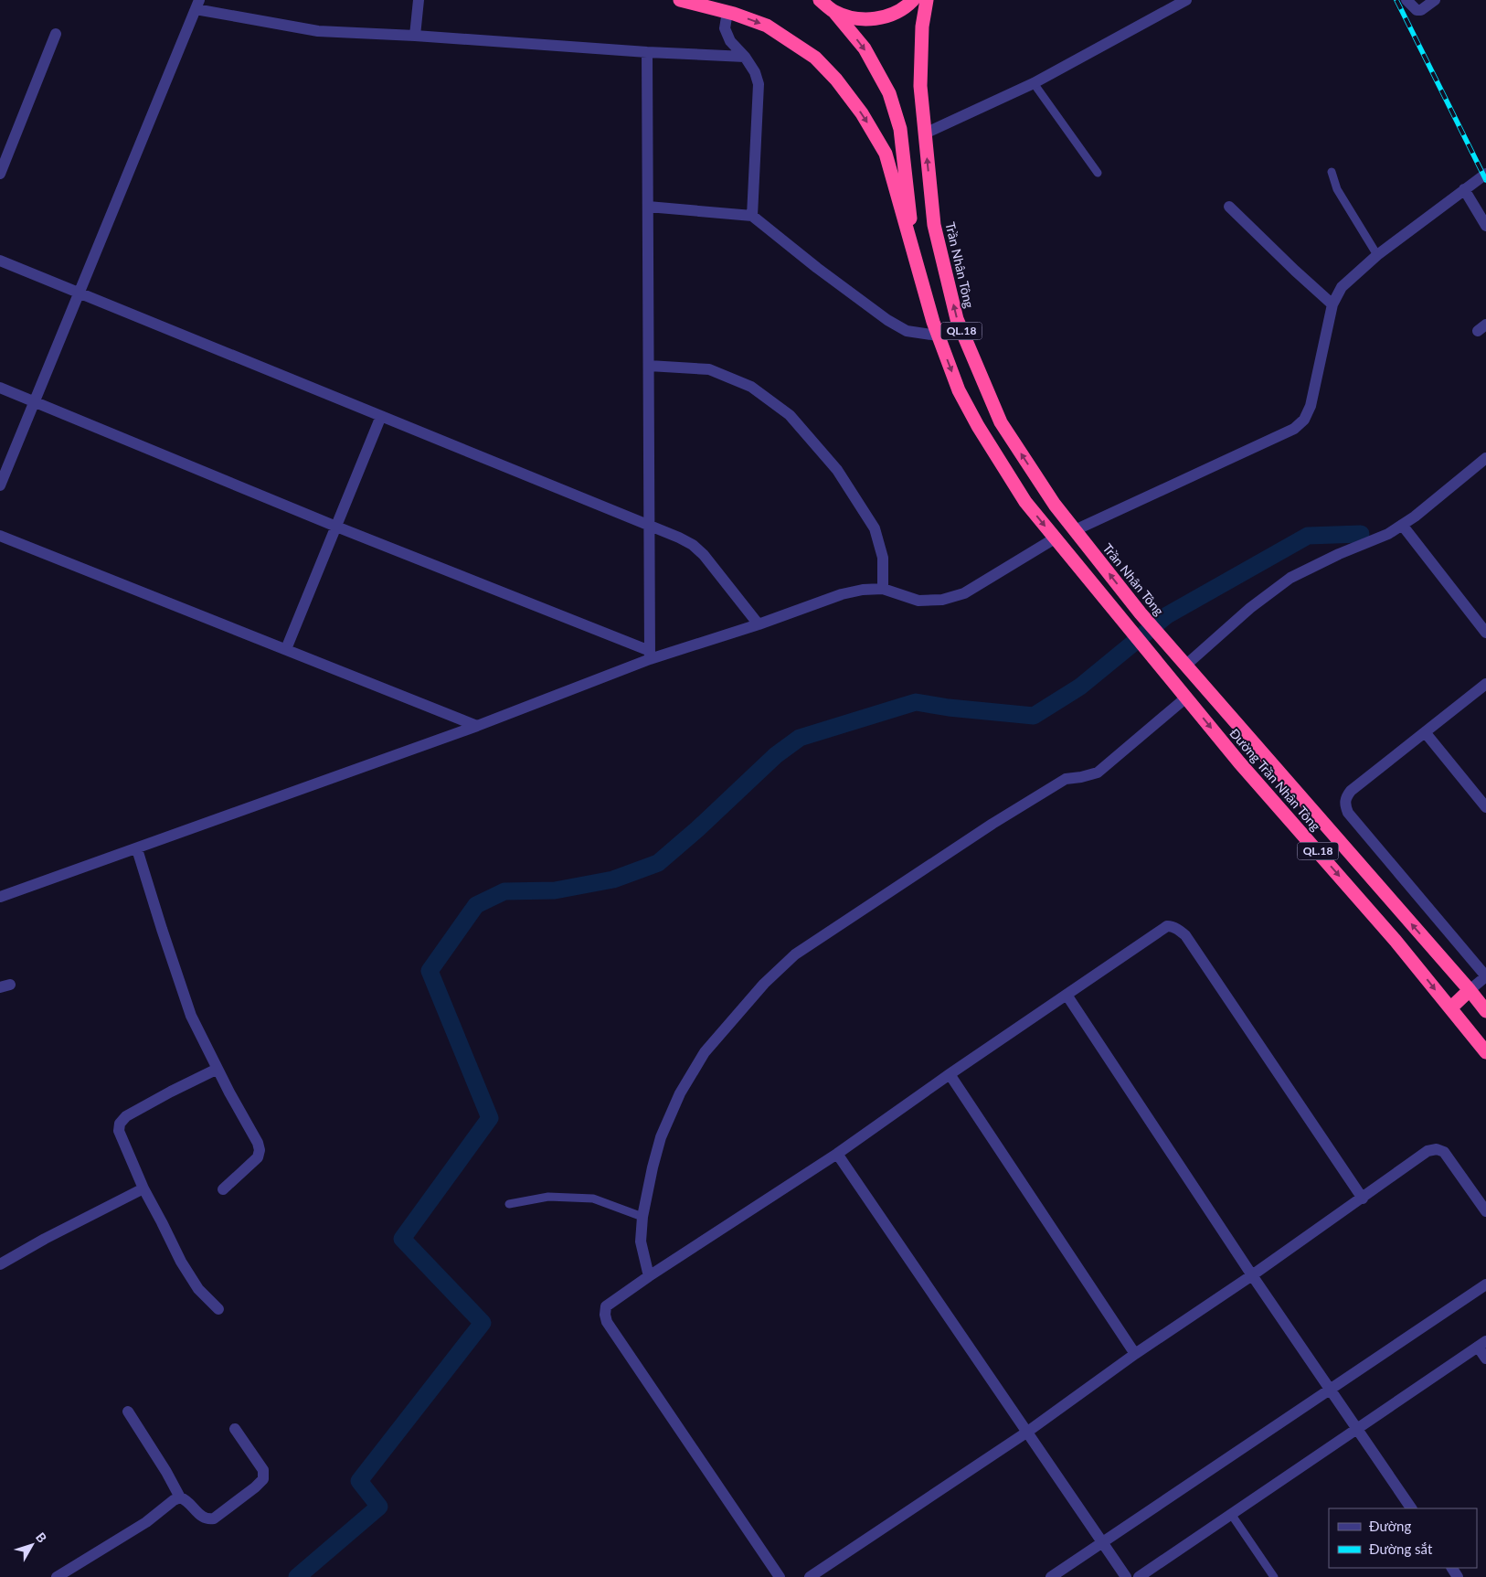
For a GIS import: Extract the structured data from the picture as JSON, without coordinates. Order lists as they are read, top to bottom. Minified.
{"streets":{"highway":["Trần Nhân Tông","QL.18","Đường Trần Nhân Tông"]},"crossings":[["Trần Nhân Tông","Đường Trần Nhân Tông"],["QL.18","Đường Trần Nhân Tông"]],"legend":["Đường","Đường sắt"],"north":"top right"}
